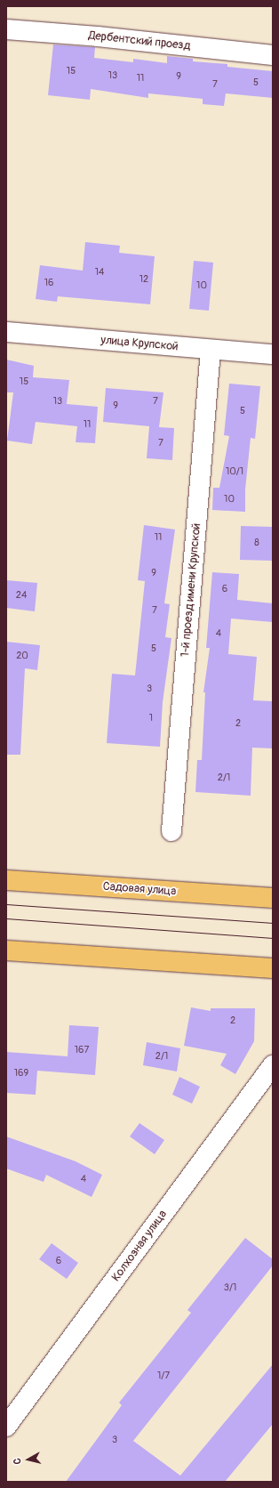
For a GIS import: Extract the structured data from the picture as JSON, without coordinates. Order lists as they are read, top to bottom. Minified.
{"streets":{"main road":["Садовая улица"],"street":["Дербентский проезд","улица Крупской","1-й проезд имени Крупской","Колхозная улица"]},"crossings":[["улица Крупской","1-й проезд имени Крупской"]],"house_numbers":["15","13","9","11","5","7","14","12","16","10","15","13","7","9","5","11","7","10/1","10","11","8","9","6","24","7","4","5","20","3","1","2","2/1","2","167","2/1","169","4","6","3/1","1/7","3"],"north":"left"}
